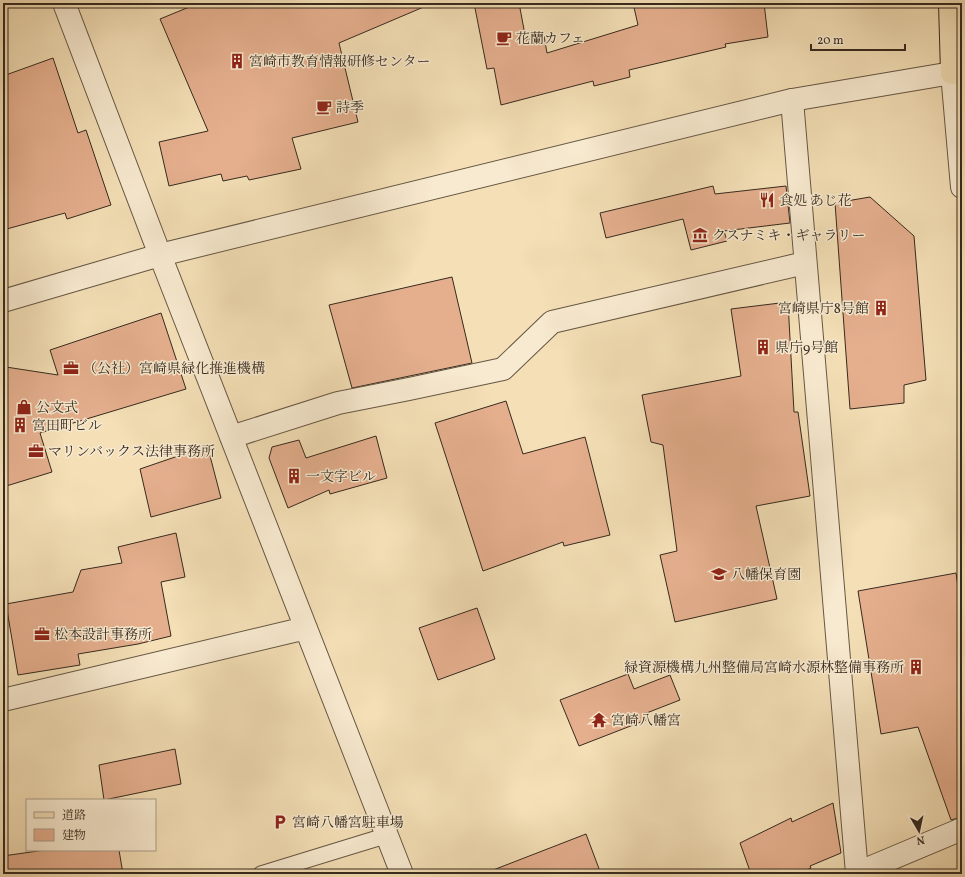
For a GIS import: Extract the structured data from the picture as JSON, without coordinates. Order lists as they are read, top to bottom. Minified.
{"places":{"cafe":["花蘭カフェ","詩季"],"building":["宮崎市教育情報研修センター","宮崎県庁8号館","県庁9号館","宮田町ビル","一文字ビル","緑資源機構九州整備局宮崎水源林整備事務所"],"restaurant":["食処 あじ花"],"museum":["クスナミキ・ギャラリー"],"office":["（公社）宮崎県緑化推進機構","マリンバックス法律事務所","松本設計事務所"],"shop":["公文式"],"school or university":["八幡保育園"],"temple":["宮崎八幡宮"],"parking":["宮崎八幡宮駐車場"]},"legend":["道路","建物"],"scale_bar":"20 m","north":"bottom"}
